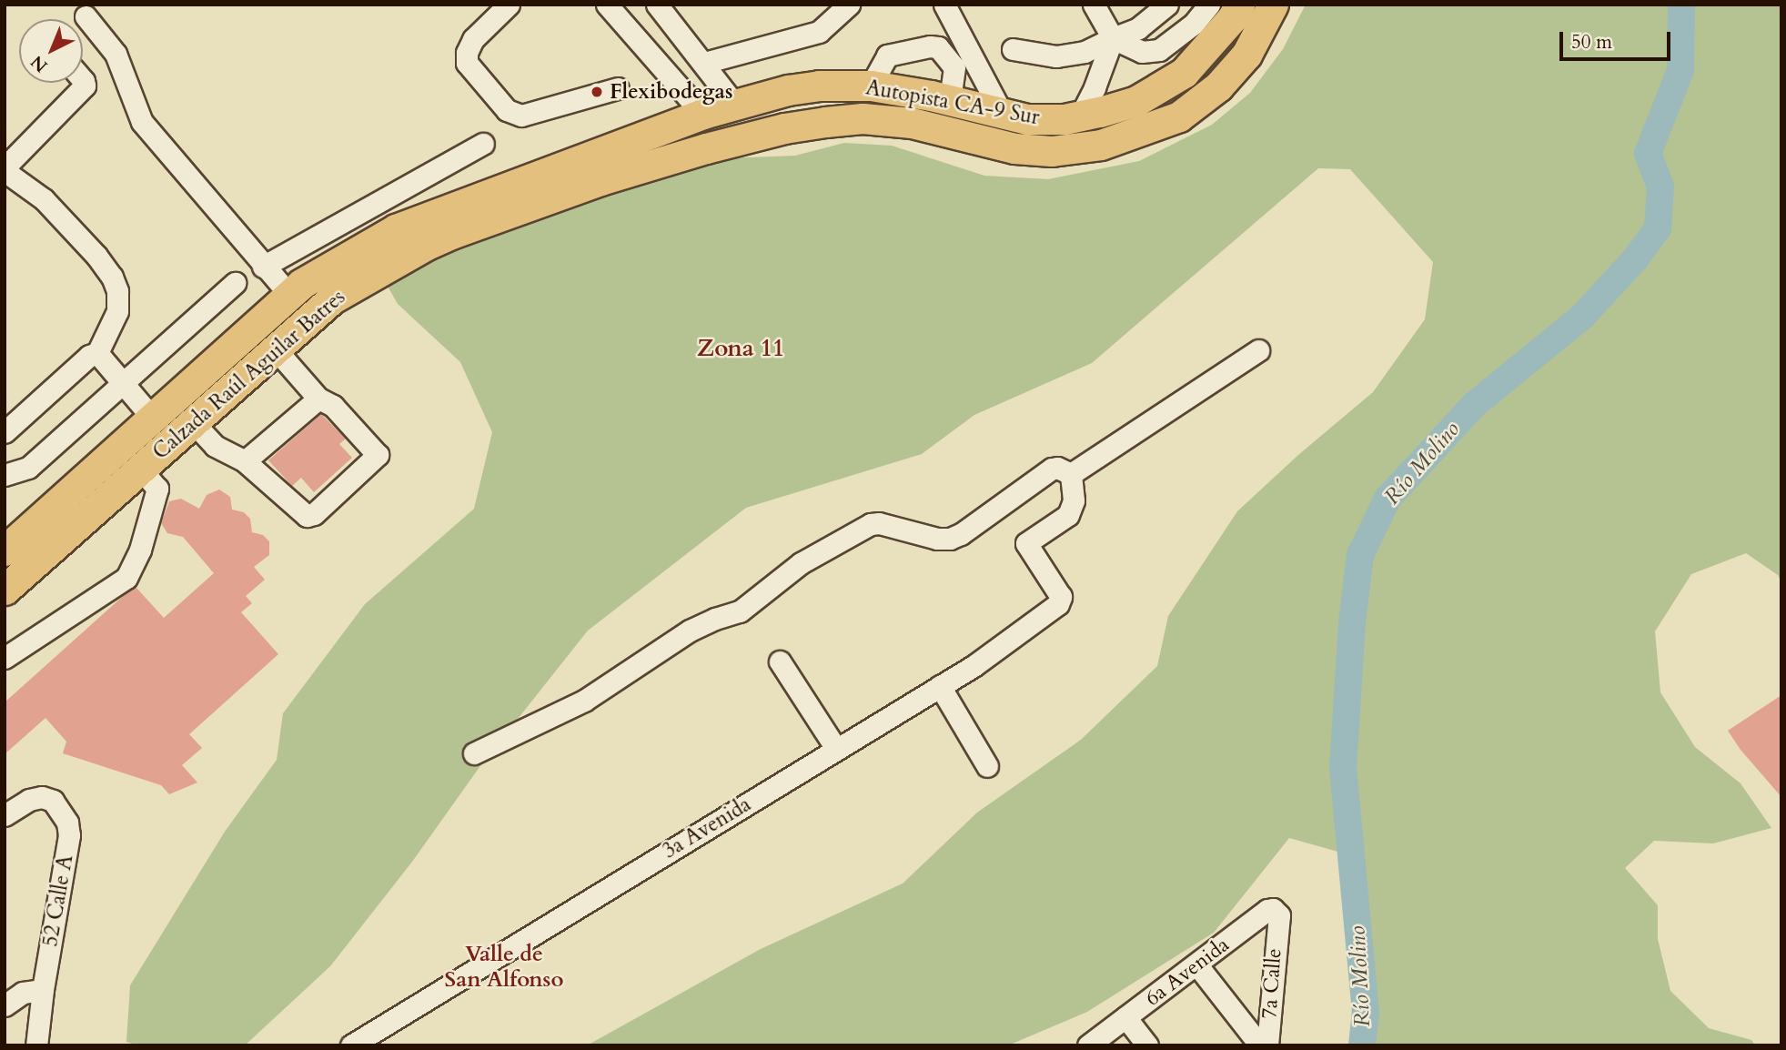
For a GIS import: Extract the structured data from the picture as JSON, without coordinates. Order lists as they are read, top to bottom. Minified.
{"streets":{"highway":["Autopista CA-9 Sur","Calzada Raúl Aguilar Batres"],"street":["3a Avenida","52 Calle A","6a Avenida","7a Calle"]},"crossings":[["Autopista CA-9 Sur","Calzada Raúl Aguilar Batres"],["6a Avenida","7a Calle"]],"districts":["Zona 11","Valle de San Alfonso"],"water":["Río Molino"],"places":["Flexibodegas"],"scale_bar":"50 m","north":"bottom left"}
